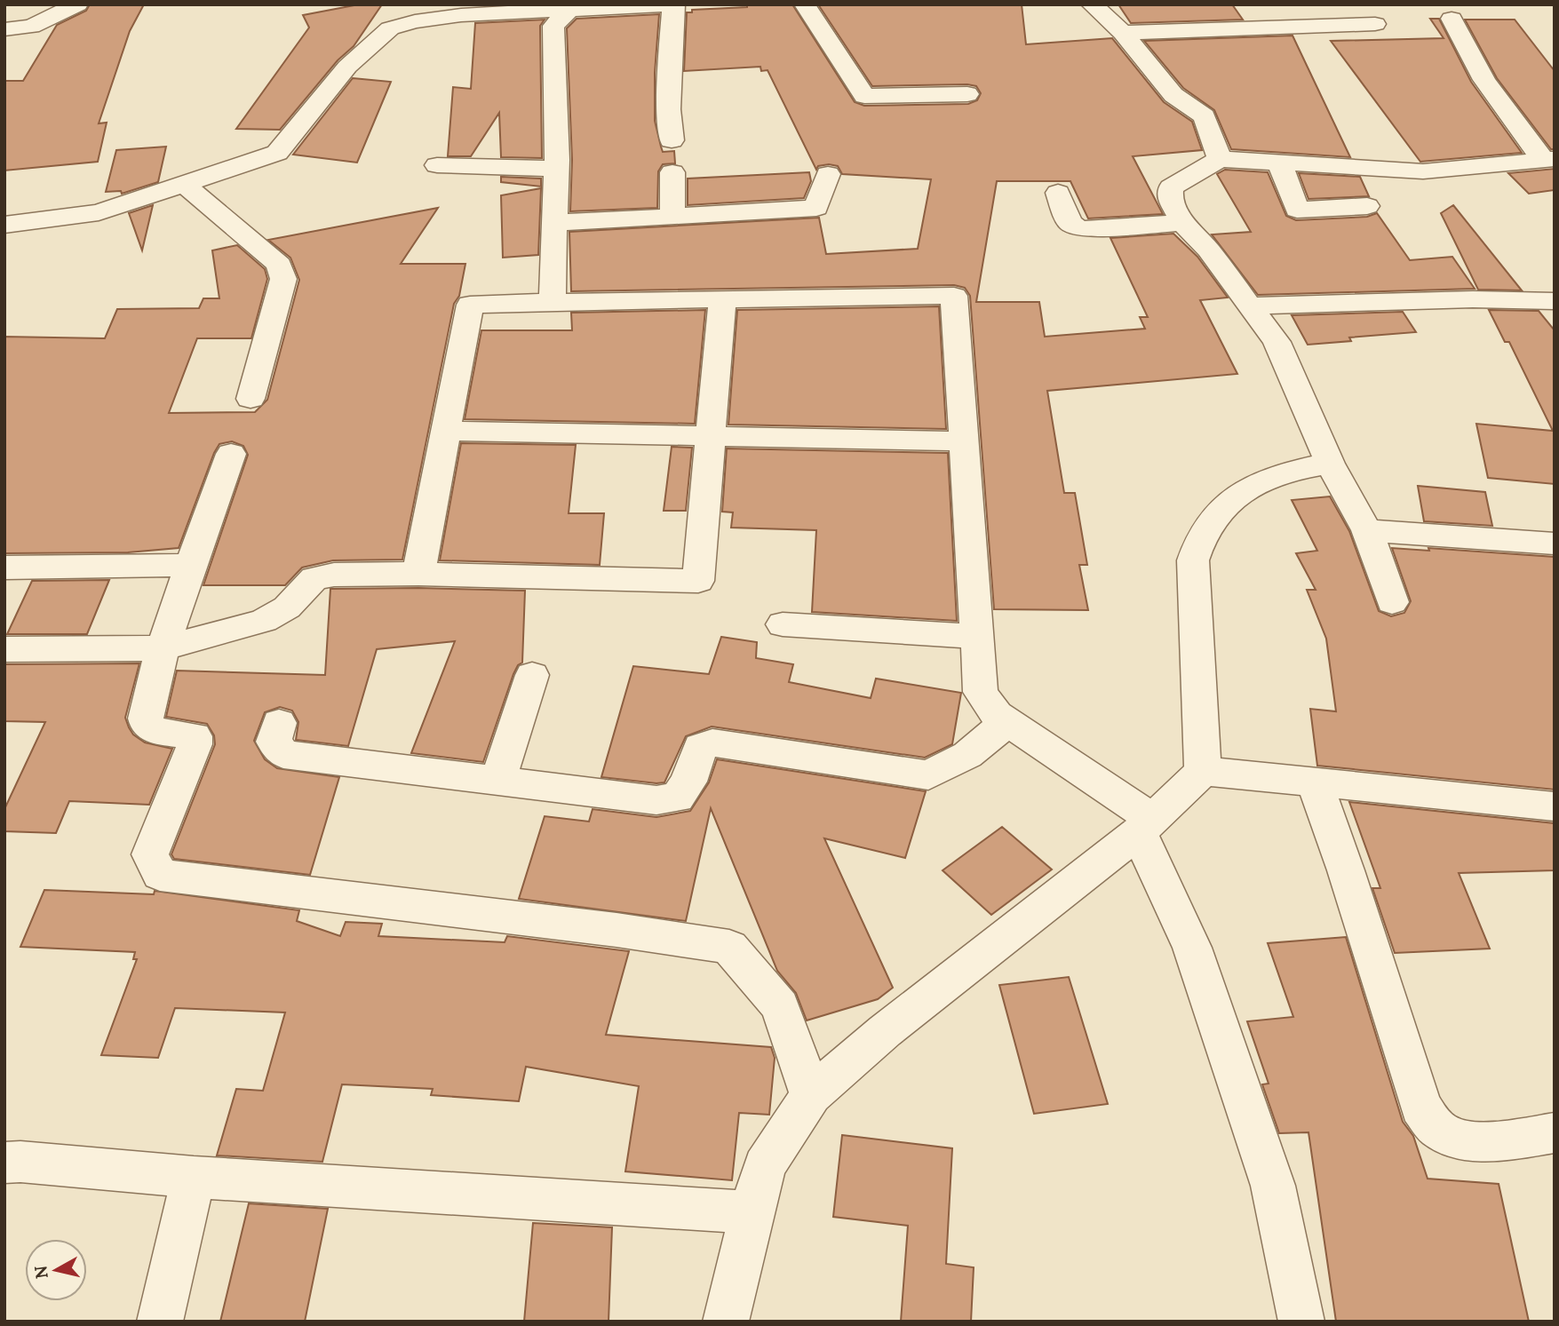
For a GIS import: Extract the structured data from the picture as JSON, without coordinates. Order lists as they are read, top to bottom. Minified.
{"north":"left"}
